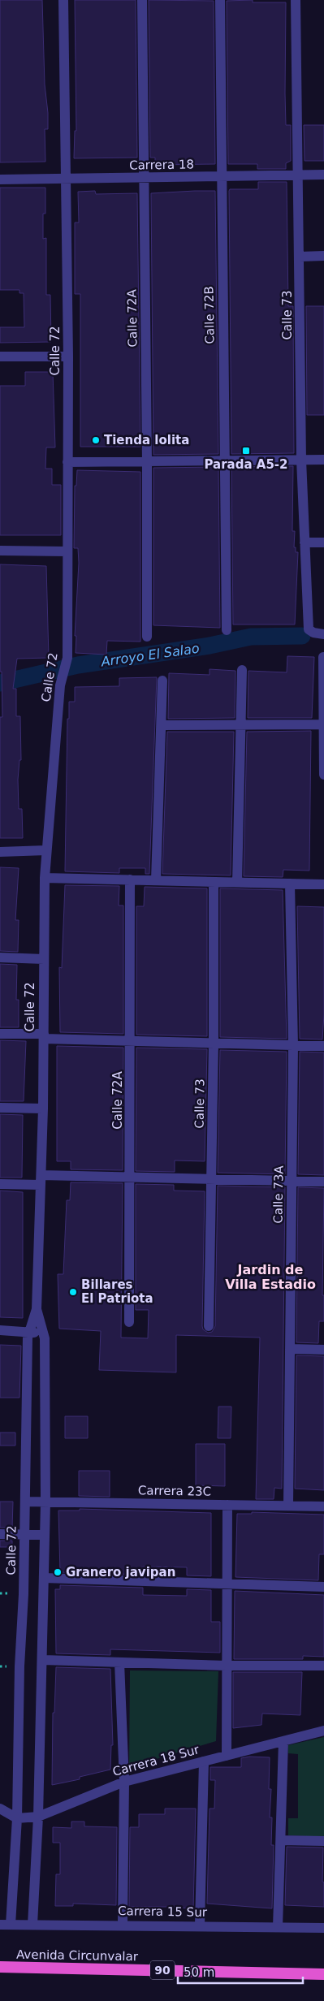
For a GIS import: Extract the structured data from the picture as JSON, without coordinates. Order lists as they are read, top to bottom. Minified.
{"streets":{"highway":["Avenida Circunvalar","90"],"street":["Carrera 18","Calle 72B","Calle 73","Calle 72A","Calle 72","Calle 73A","Carrera 23C","Carrera 18 Sur","Carrera 15 Sur"]},"crossings":[["Carrera 18","Calle 72B"],["Carrera 18","Calle 73"],["Carrera 18","Calle 72A"],["Carrera 18","Calle 72"],["Calle 72","Carrera 23C"],["Calle 72","Carrera 18 Sur"],["Calle 72","Carrera 15 Sur"],["Calle 73A","Carrera 23C"]],"districts":["Jardin de Villa Estadio"],"water":["Arroyo El Salao"],"places":{"other":["Tienda lolita","Billares El Patriota","Granero javipan"],"transit":["Parada A5-2"]},"scale_bar":"50 m"}
